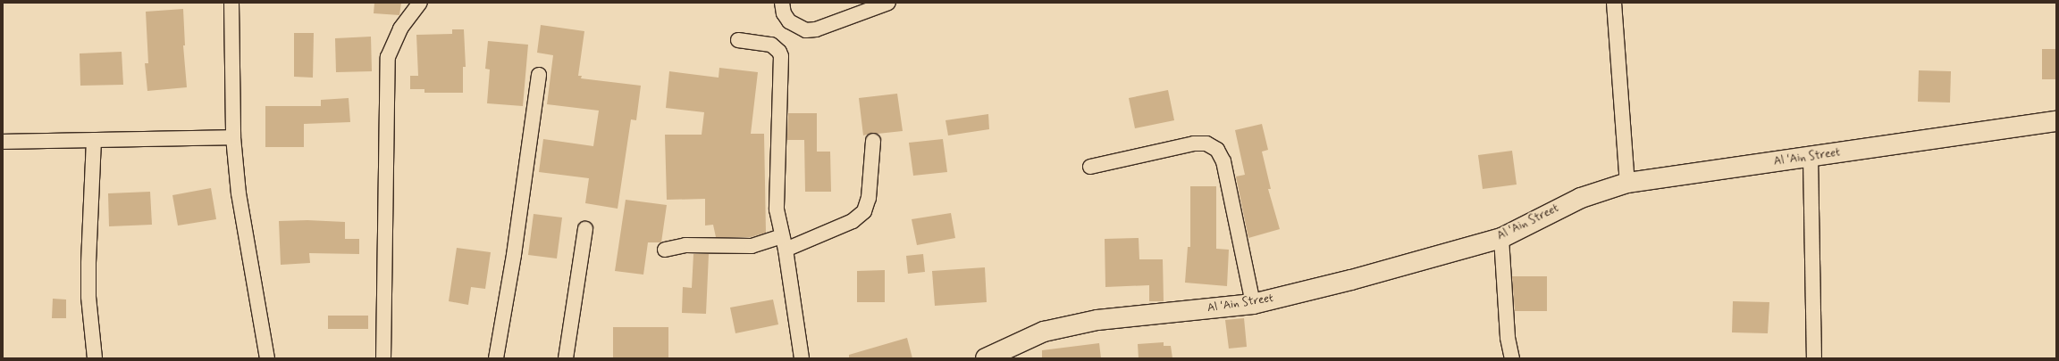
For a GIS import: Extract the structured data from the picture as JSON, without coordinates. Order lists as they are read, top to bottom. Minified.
{"streets":{"street":["Al ‘Ain Street"]}}
